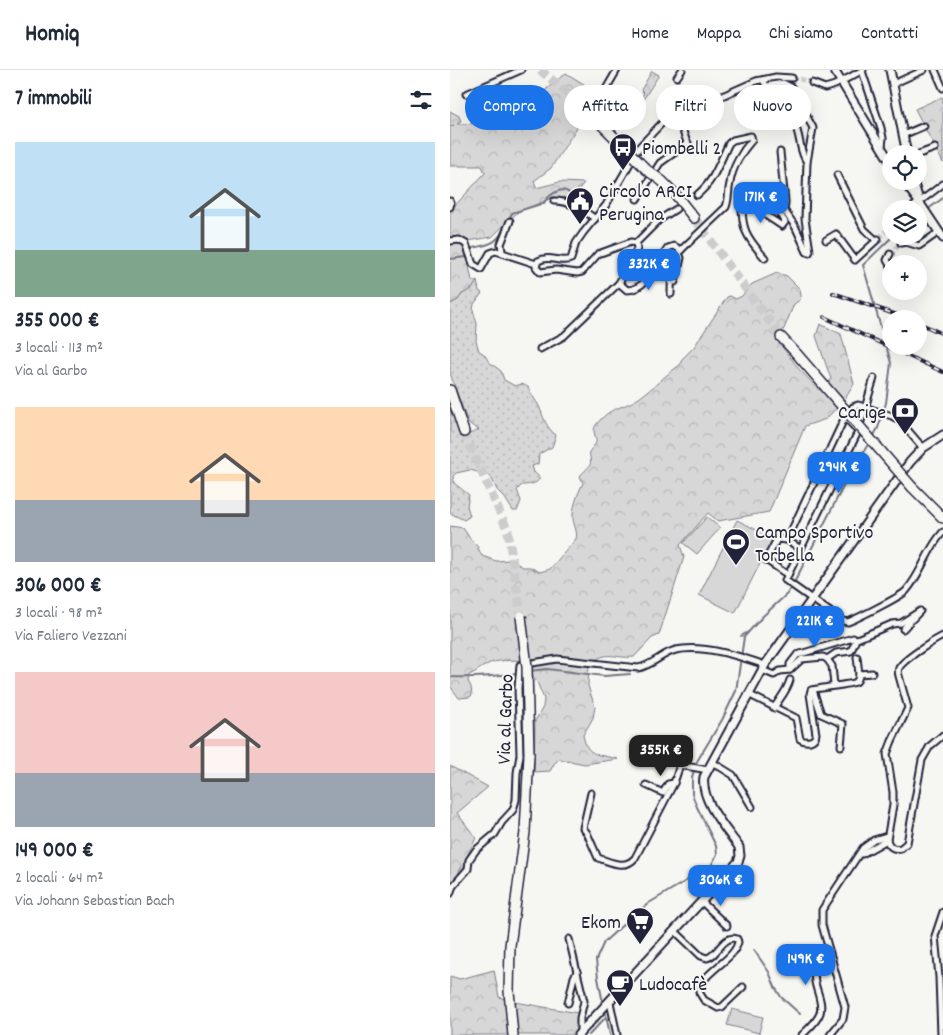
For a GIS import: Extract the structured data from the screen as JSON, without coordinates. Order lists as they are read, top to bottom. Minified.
{"streets":{"street":["Via al Garbo"]},"places":{"bus stop":["Piombelli 2"],"public building":["Circolo ARCI Perugina"],"bank":["Carige"],"sports":["Campo Sportivo Torbella"],"supermarket":["Ekom"],"cafe":["Ludocafè"]},"page":{"header":"Homiq","nav":["Home","Mappa","Chi siamo","Contatti"],"heading":"7 immobili","chip":["Compra","Affitta","Filtri","Nuovo"],"list":[{"name":"355 000 €","note":"3 locali · 113 m² · Via al Garbo"},{"name":"306 000 €","note":"3 locali · 98 m² · Via Faliero Vezzani"},{"name":"149 000 €","note":"2 locali · 64 m² · Via Johann Sebastian Bach"}],"map_buttons":["+","−"],"price":["171K €","332K €","294K €","221K €","355K €","306K €","149K €"]}}
